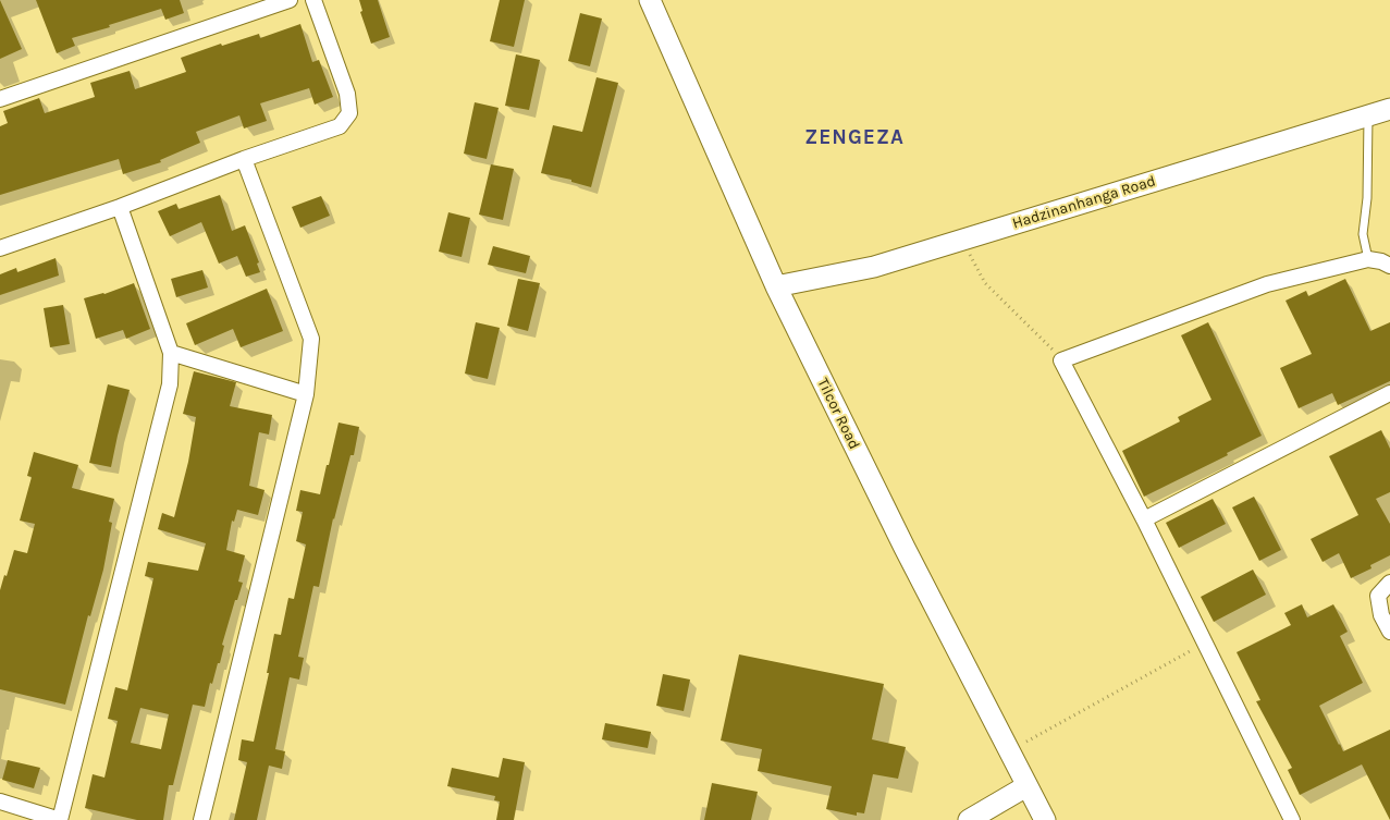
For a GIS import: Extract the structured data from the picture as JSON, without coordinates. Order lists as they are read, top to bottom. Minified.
{"streets":{"street":["Hadzinanhanga Road","Tilcor Road"]},"crossings":[["Hadzinanhanga Road","Tilcor Road"]],"districts":["ZENGEZA"]}
